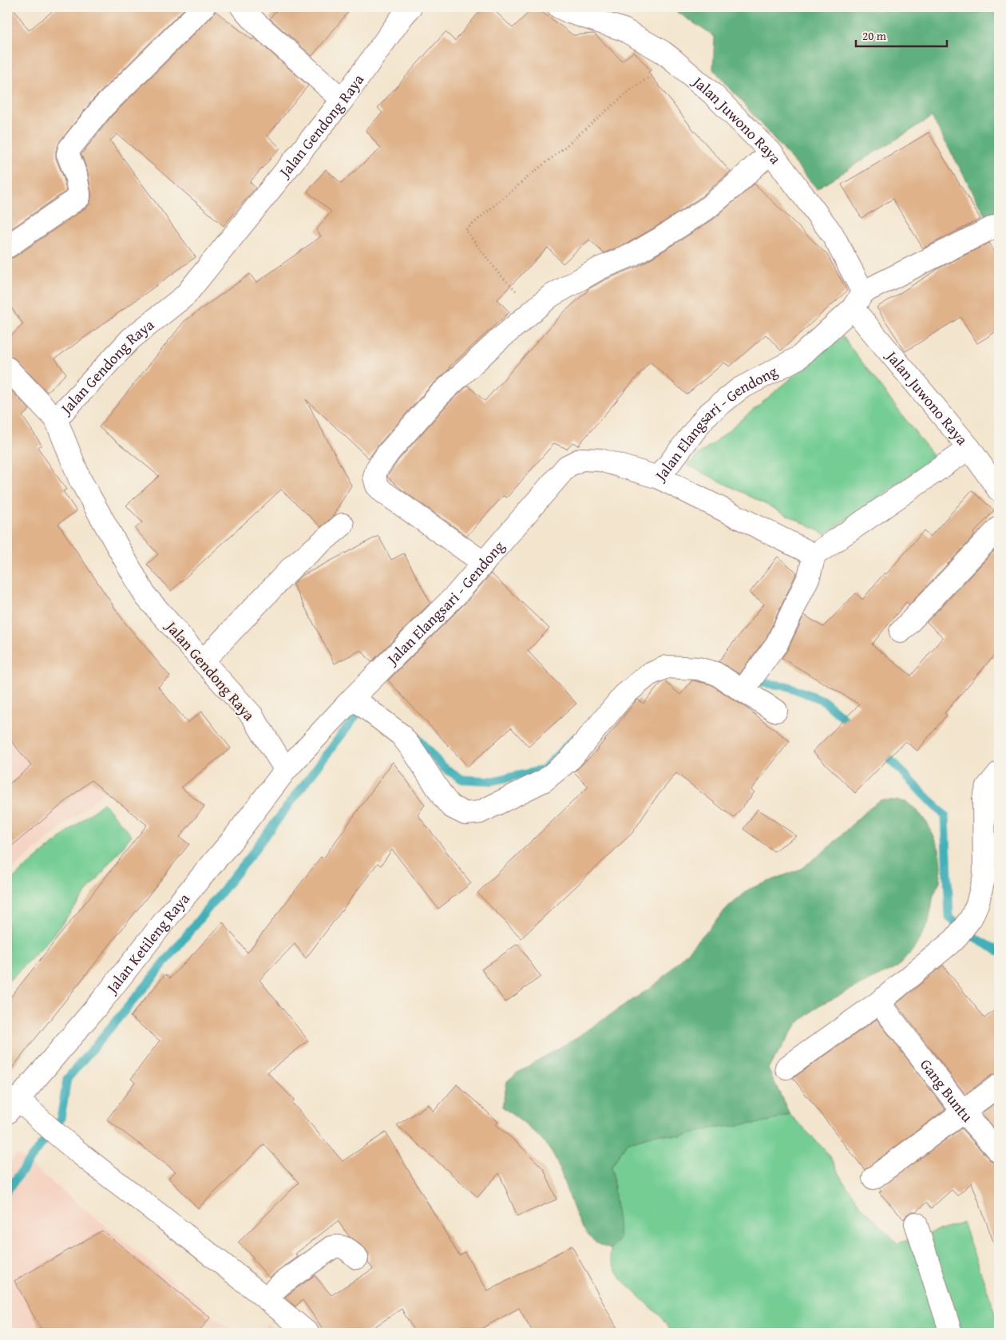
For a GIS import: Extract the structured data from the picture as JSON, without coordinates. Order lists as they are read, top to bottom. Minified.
{"streets":{"street":["Jalan Juwono Raya","Jalan Gendong Raya","Jalan Elangsari - Gendong","Jalan Ketileng Raya","Gang Buntu"]},"crossings":[["Jalan Juwono Raya","Jalan Elangsari - Gendong"],["Jalan Gendong Raya","Jalan Elangsari - Gendong"],["Jalan Gendong Raya","Jalan Ketileng Raya"],["Jalan Elangsari - Gendong","Jalan Ketileng Raya"]],"scale_bar":"20 m"}
